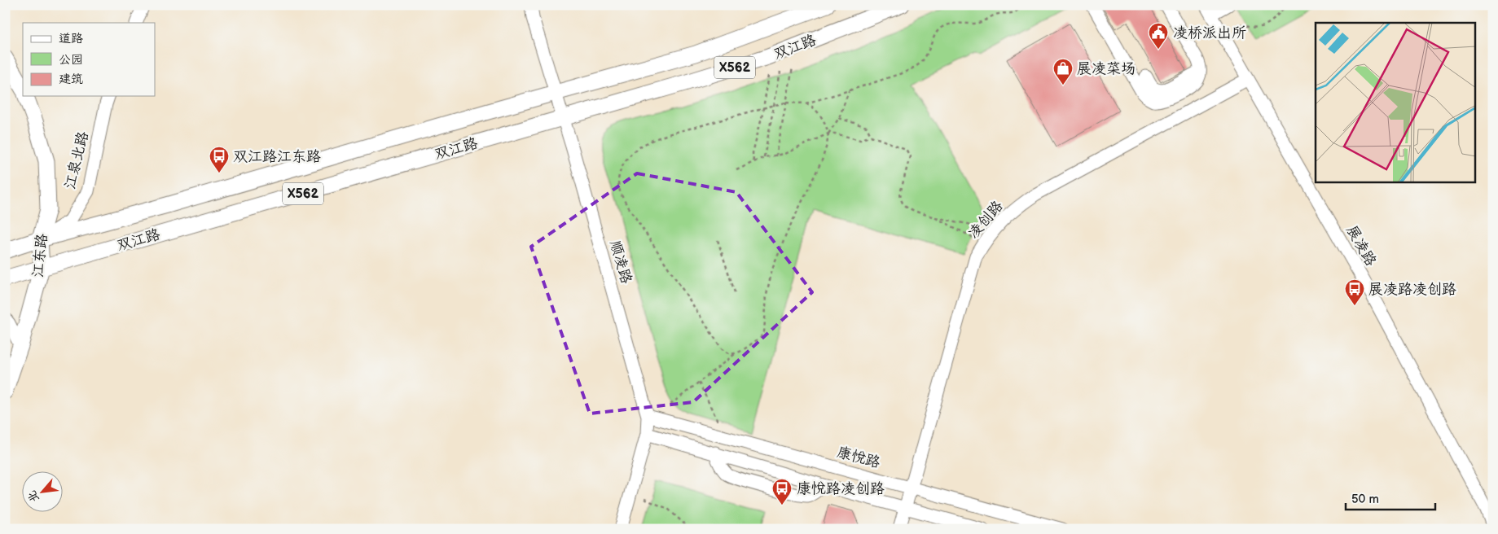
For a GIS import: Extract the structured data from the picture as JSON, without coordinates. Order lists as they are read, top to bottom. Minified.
{"streets":{"main road":["双江路","X562","江东路"],"street":["江泉北路","凌创路","展凌路","顺凌路","康悦路"]},"crossings":[["双江路","江泉北路"],["双江路","江东路"],["双江路","顺凌路"],["江泉北路","江东路"],["凌创路","展凌路"],["凌创路","康悦路"],["顺凌路","康悦路"]],"places":{"public building":["凌桥派出所"],"shop":["展凌菜场"],"bus stop":["双江路江东路","展凌路凌创路","康悦路凌创路"]},"legend":["道路","公园","建筑"],"scale_bar":"50 m","north":"bottom left"}
